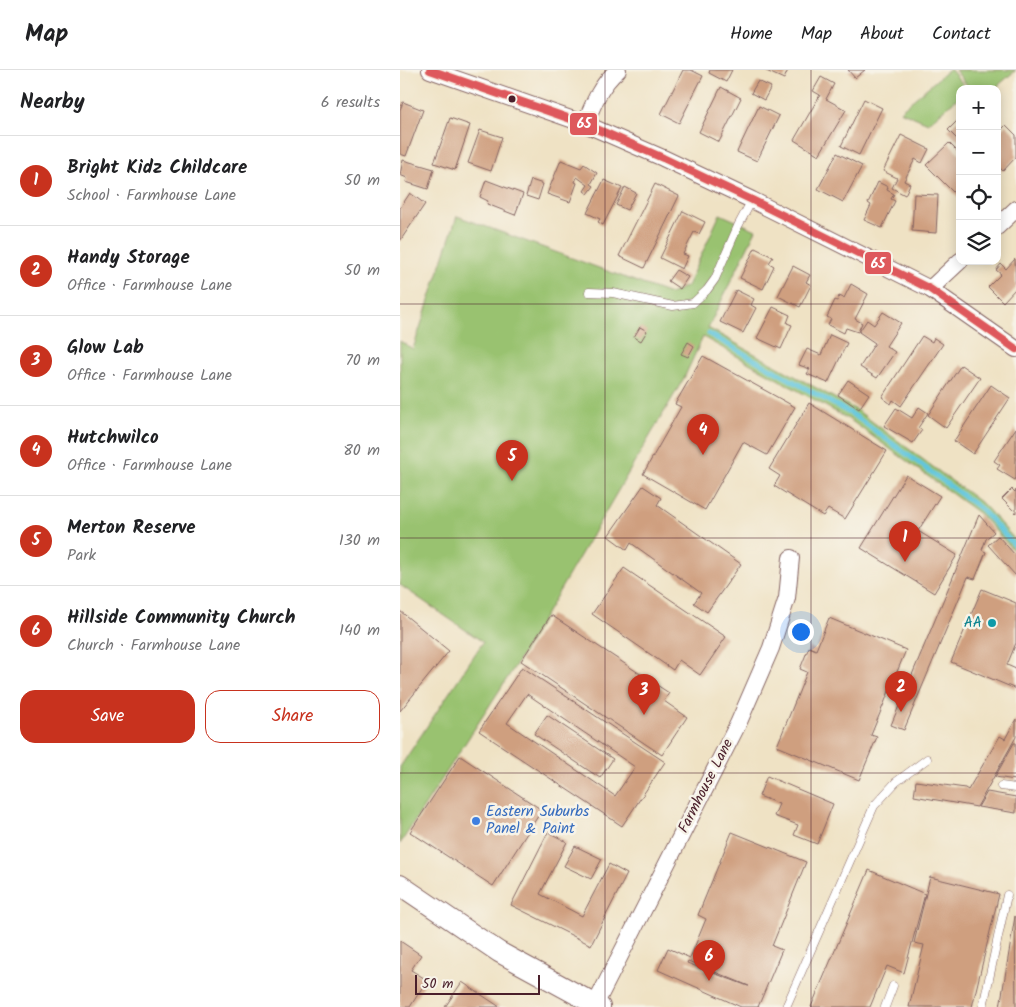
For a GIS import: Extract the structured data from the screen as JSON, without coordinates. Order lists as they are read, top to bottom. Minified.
{"streets":{"street":["Farmhouse Lane"]},"places":["AA","Eastern Suburbs Panel & Paint"],"lines":["transit line 65"],"scale_bar":"50 m","page":{"header":"Map","nav":["Home","Map","About","Contact"],"heading":["Nearby","6 results"],"map_buttons":["+","−"],"list":[{"mark":"1","name":"Bright Kidz Childcare","note":"School · Farmhouse Lane","value":"50 m"},{"mark":"2","name":"Handy Storage","note":"Office · Farmhouse Lane","value":"50 m"},{"mark":"3","name":"Glow Lab","note":"Office · Farmhouse Lane","value":"70 m"},{"mark":"4","name":"Hutchwilco","note":"Office · Farmhouse Lane","value":"80 m"},{"mark":"5","name":"Merton Reserve","note":"Park","value":"130 m"},{"mark":"6","name":"Hillside Community Church","note":"Church · Farmhouse Lane","value":"140 m"}],"pins":["4","5","1","2","3","6"],"buttons":["Save","Share"],"scale":"50 m"}}
